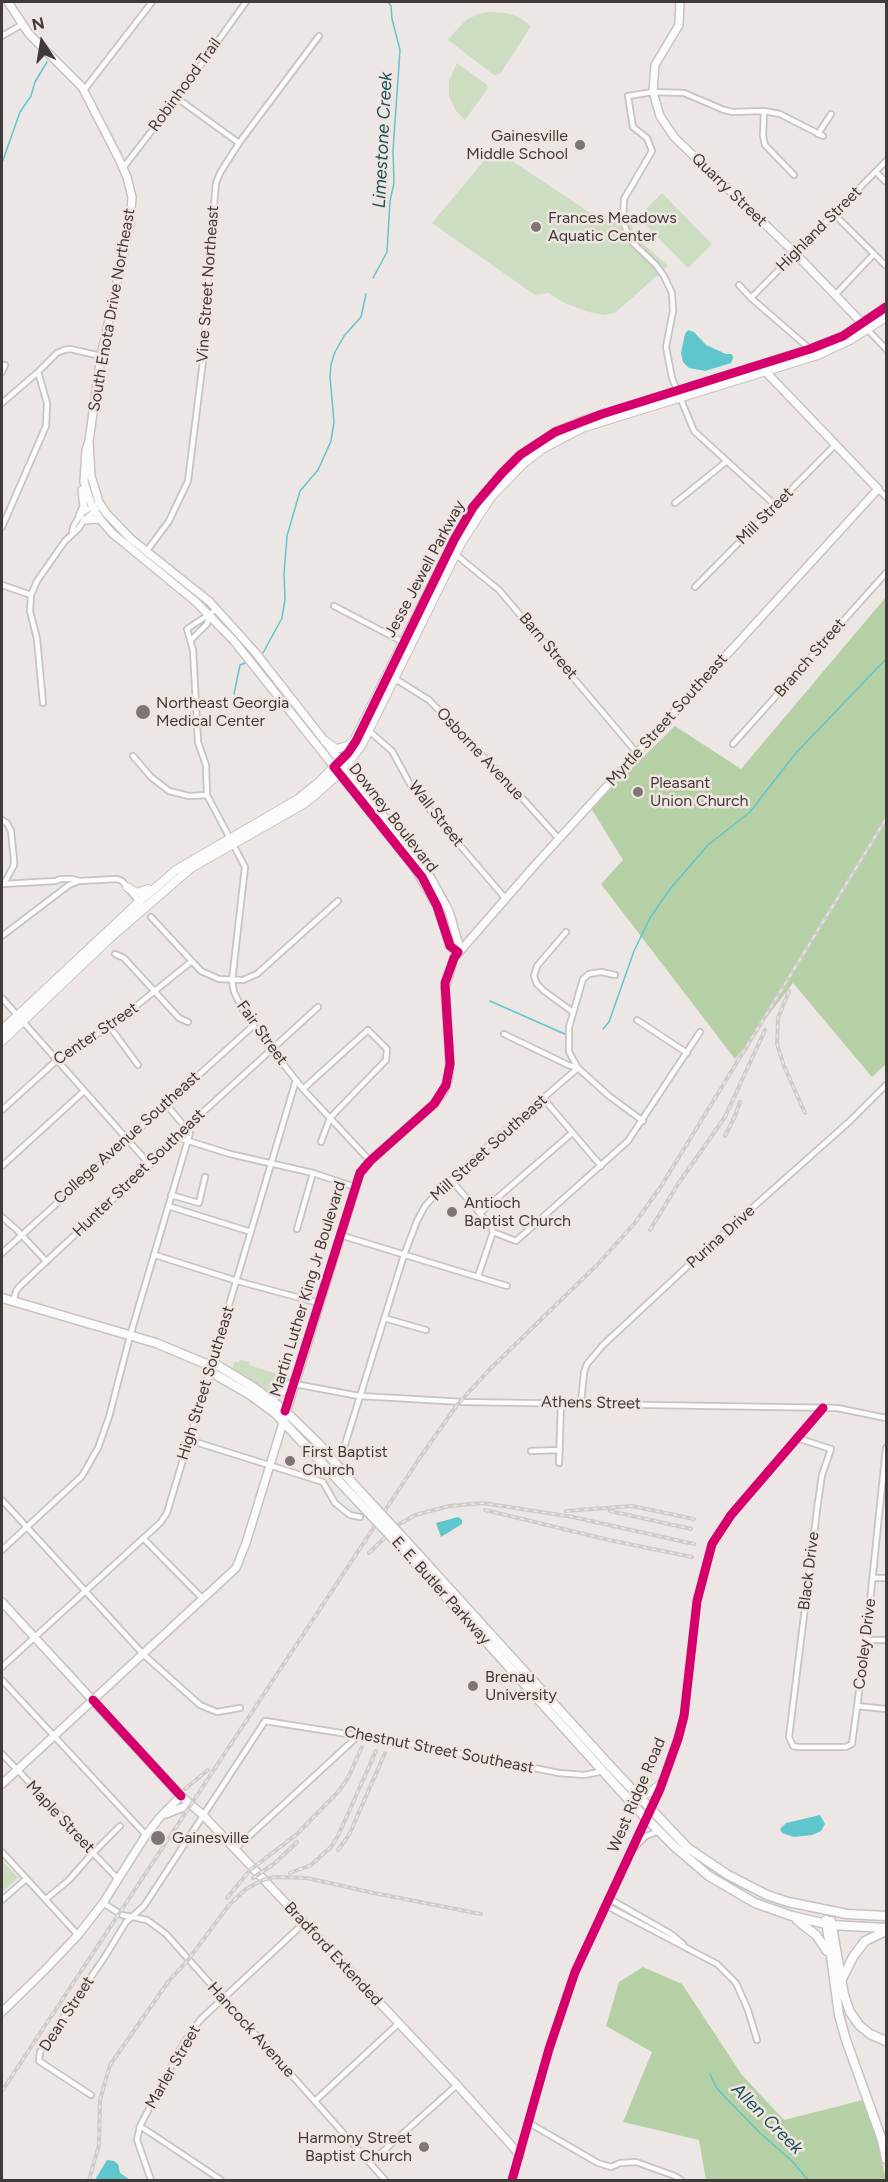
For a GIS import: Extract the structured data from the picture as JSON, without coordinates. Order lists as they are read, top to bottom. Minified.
{"streets":{"highway":["E. E. Butler Parkway"],"main road":["Quarry Street","South Enota Drive Northeast","Jesse Jewell Parkway","Myrtle Street Southeast","Downey Boulevard","Martin Luther King Jr Boulevard","Bradford Extended"],"street":["Robinhood Trail","Highland Street","Vine Street Northeast","Mill Street","Barn Street","Branch Street","Osborne Avenue","Wall Street","Fair Street","Center Street","College Avenue Southeast","Mill Street Southeast","Hunter Street Southeast","Purina Drive","High Street Southeast","Athens Street","Black Drive","Cooley Drive","Chestnut Street Southeast","West Ridge Road","Maple Street","Dean Street","Hancock Avenue","Marler Street"]},"crossings":[["Robinhood Trail","South Enota Drive Northeast"],["Quarry Street","Highland Street"],["Vine Street Northeast","Downey Boulevard"],["South Enota Drive Northeast","Downey Boulevard"],["Jesse Jewell Parkway","Barn Street"],["Jesse Jewell Parkway","Osborne Avenue"],["Jesse Jewell Parkway","Wall Street"],["Jesse Jewell Parkway","Downey Boulevard"],["Barn Street","Myrtle Street Southeast"],["Myrtle Street Southeast","Osborne Avenue"],["Myrtle Street Southeast","Wall Street"],["Myrtle Street Southeast","Downey Boulevard"],["Myrtle Street Southeast","Martin Luther King Jr Boulevard"],["Downey Boulevard","Martin Luther King Jr Boulevard"],["Fair Street","Center Street"],["Fair Street","College Avenue Southeast"],["Fair Street","Hunter Street Southeast"],["Fair Street","Martin Luther King Jr Boulevard"],["Fair Street","High Street Southeast"],["Mill Street Southeast","Athens Street"],["Hunter Street Southeast","E. E. Butler Parkway"],["Purina Drive","Athens Street"],["Martin Luther King Jr Boulevard","Athens Street"],["Martin Luther King Jr Boulevard","E. E. Butler Parkway"],["Martin Luther King Jr Boulevard","Maple Street"],["Martin Luther King Jr Boulevard","Bradford Extended"],["High Street Southeast","E. E. Butler Parkway"],["High Street Southeast","Bradford Extended"],["Athens Street","West Ridge Road"],["Black Drive","Cooley Drive"],["Black Drive","West Ridge Road"],["E. E. Butler Parkway","Chestnut Street Southeast"],["E. E. Butler Parkway","West Ridge Road"],["Chestnut Street Southeast","Bradford Extended"],["West Ridge Road","Bradford Extended"],["Bradford Extended","Marler Street"],["Dean Street","Hancock Avenue"],["Hancock Avenue","Marler Street"]],"water":["Limestone Creek","Allen Creek"],"places":["Gainesville Middle School","Frances Meadows Aquatic Center","Northeast Georgia Medical Center","Pleasant Union Church","Antioch Baptist Church","First Baptist Church","Brenau University","Gainesville","Harmony Street Baptist Church"],"north":"top"}
